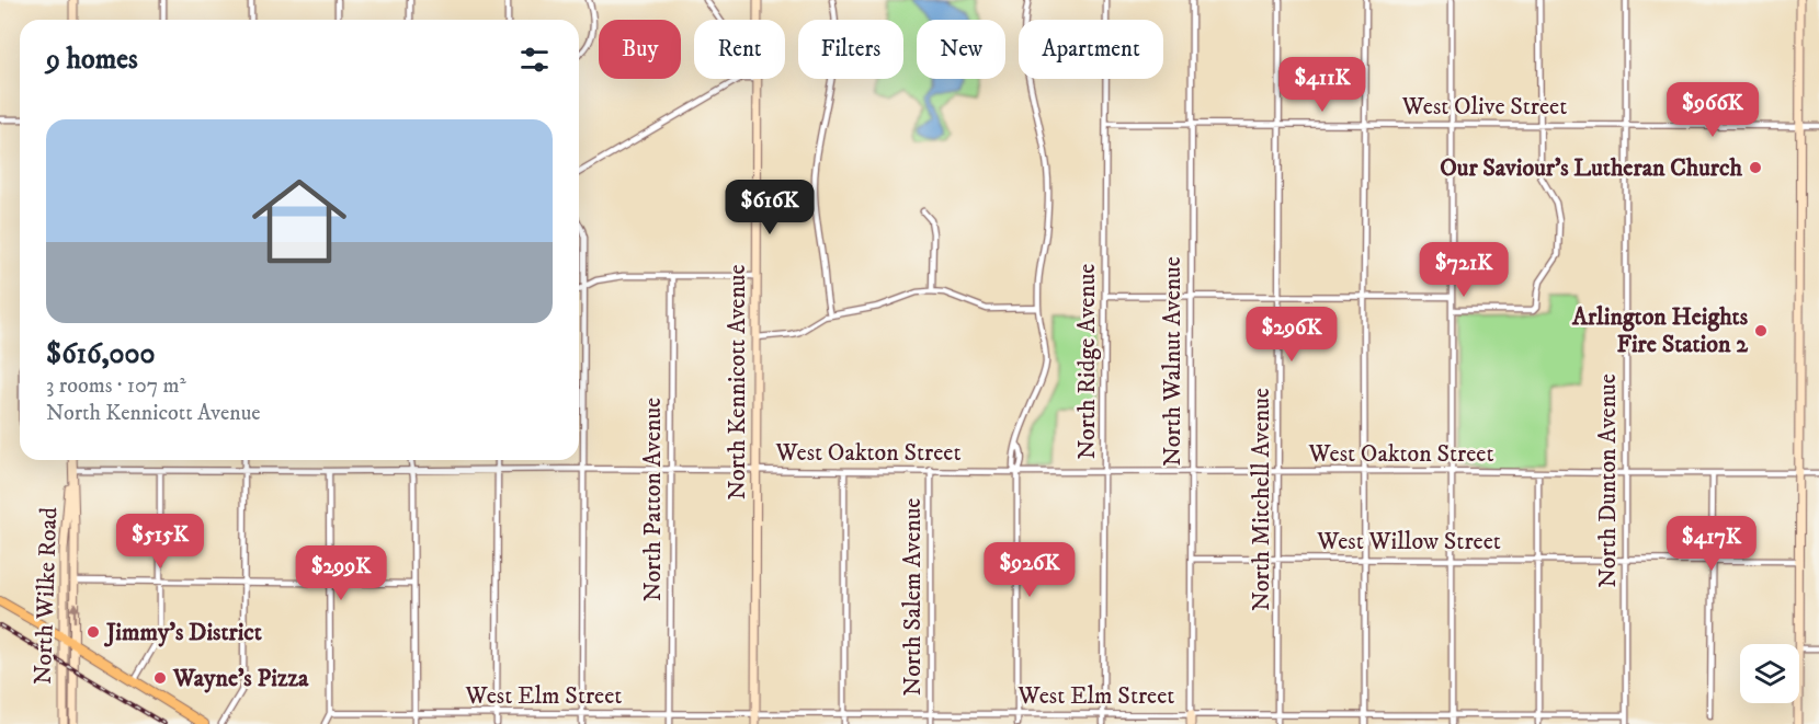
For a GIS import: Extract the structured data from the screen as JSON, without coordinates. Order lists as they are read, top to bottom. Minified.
{"streets":{"main road":["North Walnut Avenue","North Kennicott Avenue","North Wilke Road"],"street":["West Olive Street","North Ridge Avenue","West Oakton Street","North Dunton Avenue","North Patton Avenue","North Mitchell Avenue","West Willow Street","North Salem Avenue","West Elm Street"]},"crossings":[["West Olive Street","North Ridge Avenue"],["West Olive Street","North Walnut Avenue"],["West Olive Street","North Dunton Avenue"],["West Olive Street","North Mitchell Avenue"],["North Ridge Avenue","West Oakton Street"],["North Ridge Avenue","West Elm Street"],["North Walnut Avenue","West Oakton Street"],["North Walnut Avenue","West Willow Street"],["North Walnut Avenue","West Elm Street"],["North Kennicott Avenue","West Oakton Street"],["North Kennicott Avenue","West Elm Street"],["West Oakton Street","North Dunton Avenue"],["West Oakton Street","North Patton Avenue"],["West Oakton Street","North Mitchell Avenue"],["West Oakton Street","North Wilke Road"],["West Oakton Street","North Salem Avenue"],["North Dunton Avenue","West Willow Street"],["North Dunton Avenue","West Elm Street"],["North Patton Avenue","West Elm Street"],["North Mitchell Avenue","West Willow Street"],["North Mitchell Avenue","West Elm Street"],["North Salem Avenue","West Elm Street"]],"places":["Our Saviour's Lutheran Church","Arlington Heights Fire Station 2","Jimmy's District","Wayne's Pizza"],"page":{"chip":["Buy","Rent","Filters","New","Apartment"],"heading":"9 homes","price":["$411K","$966K","$616K","$721K","$296K","$515K","$417K","$926K","$299K"],"list":[{"name":"$616,000","note":"3 rooms · 107 m² · North Kennicott Avenue"}]}}
